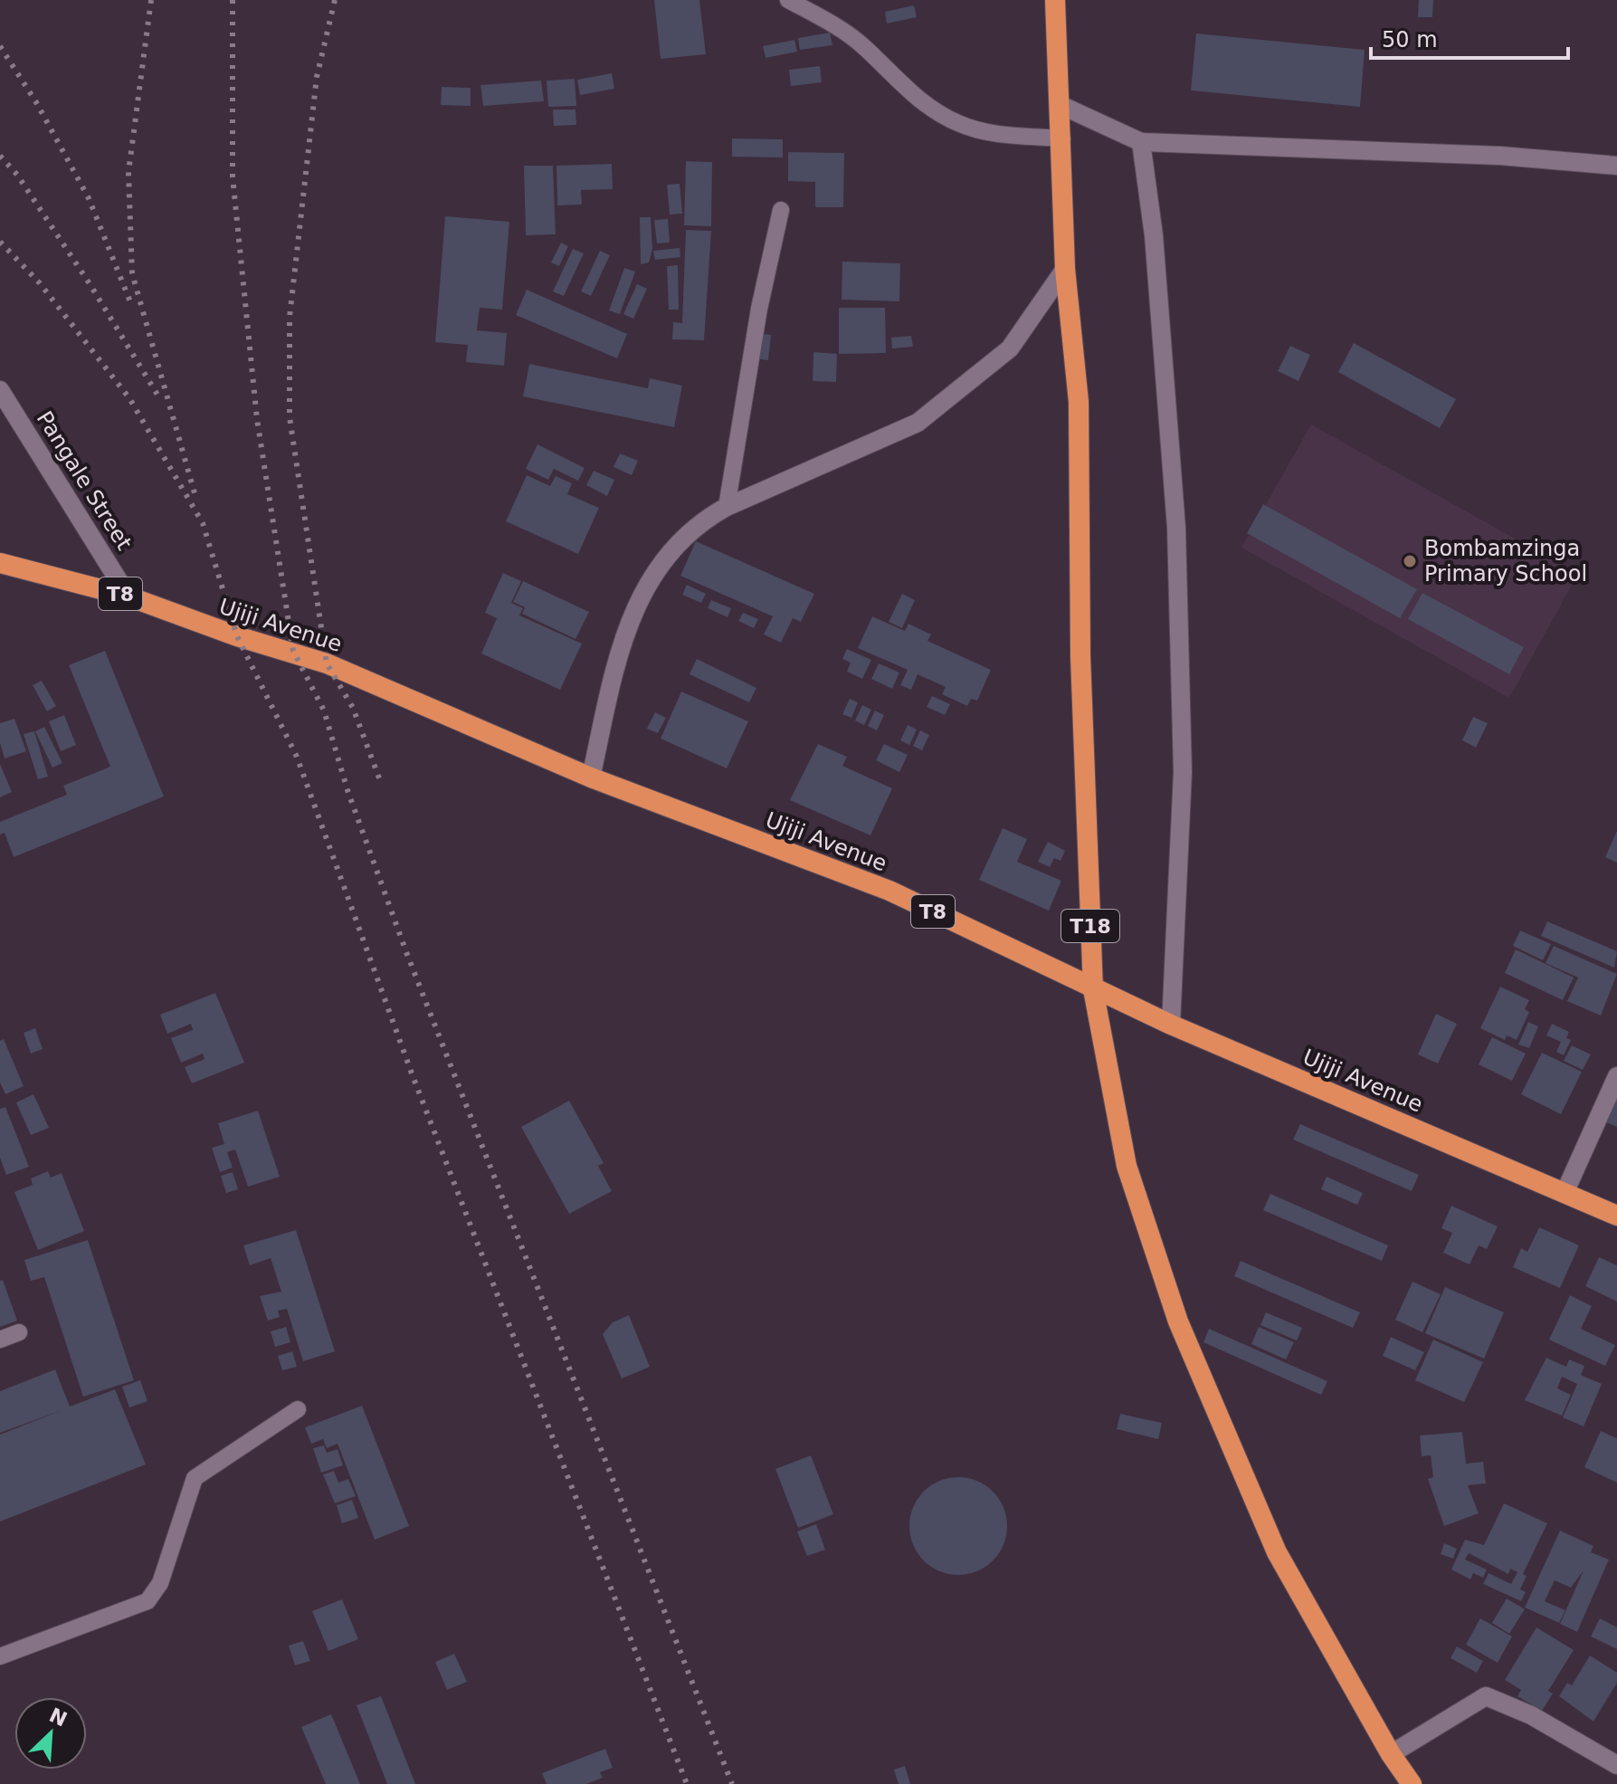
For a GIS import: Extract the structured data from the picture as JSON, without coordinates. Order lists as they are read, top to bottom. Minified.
{"streets":{"highway":["T8","Ujiji Avenue","T18"],"street":["Pangale Street"]},"crossings":[["Pangale Street","Ujiji Avenue"],["Ujiji Avenue","T18"]],"places":["Bombamzinga Primary School"],"scale_bar":"50 m","north":"top right"}
